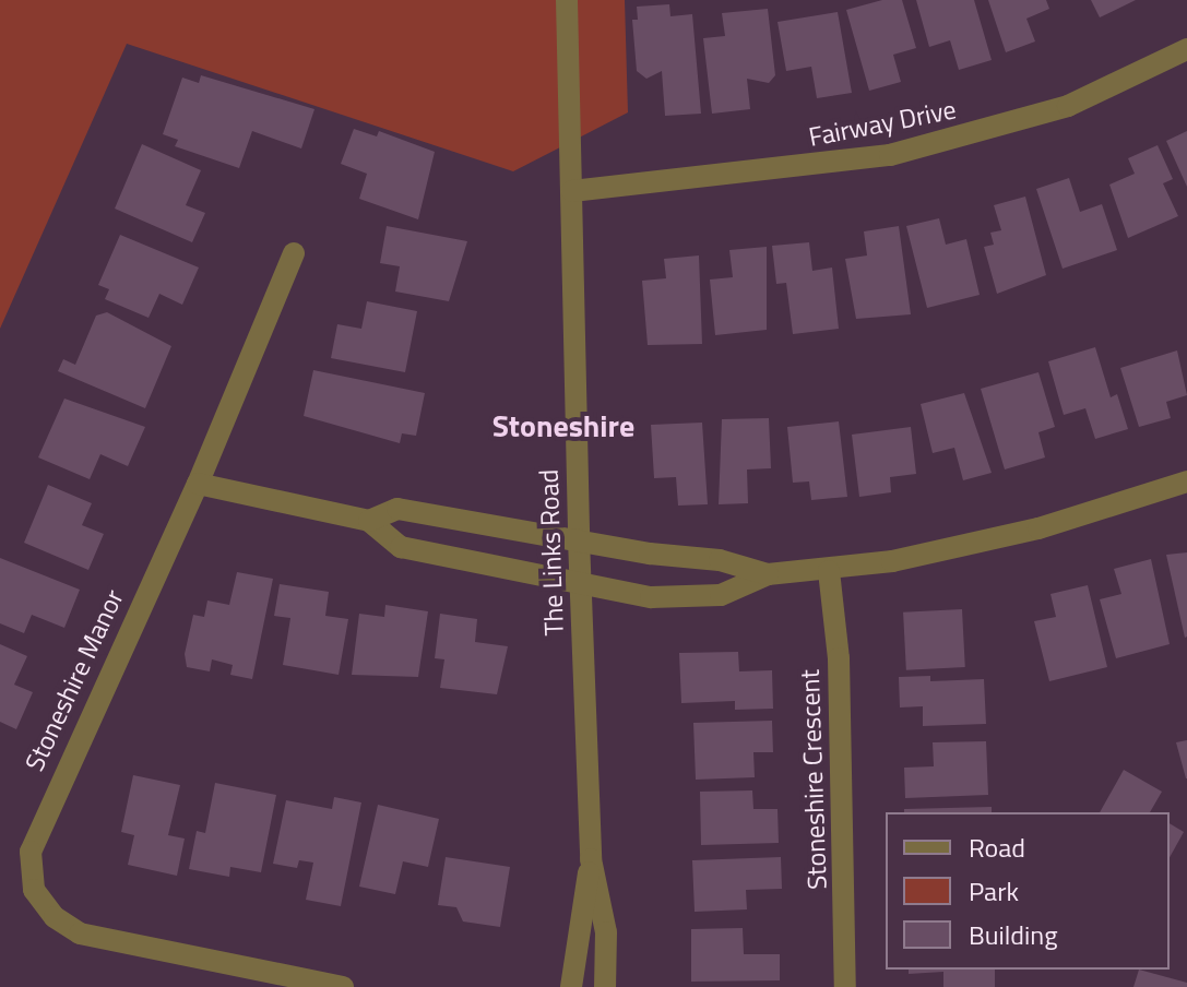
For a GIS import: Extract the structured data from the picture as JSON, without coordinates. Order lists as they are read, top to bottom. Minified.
{"streets":{"street":["Fairway Drive","The Links Road","Stoneshire Manor","Stoneshire Crescent"]},"crossings":[["Fairway Drive","The Links Road"]],"districts":["Stoneshire"],"legend":["Road","Park","Building"]}
